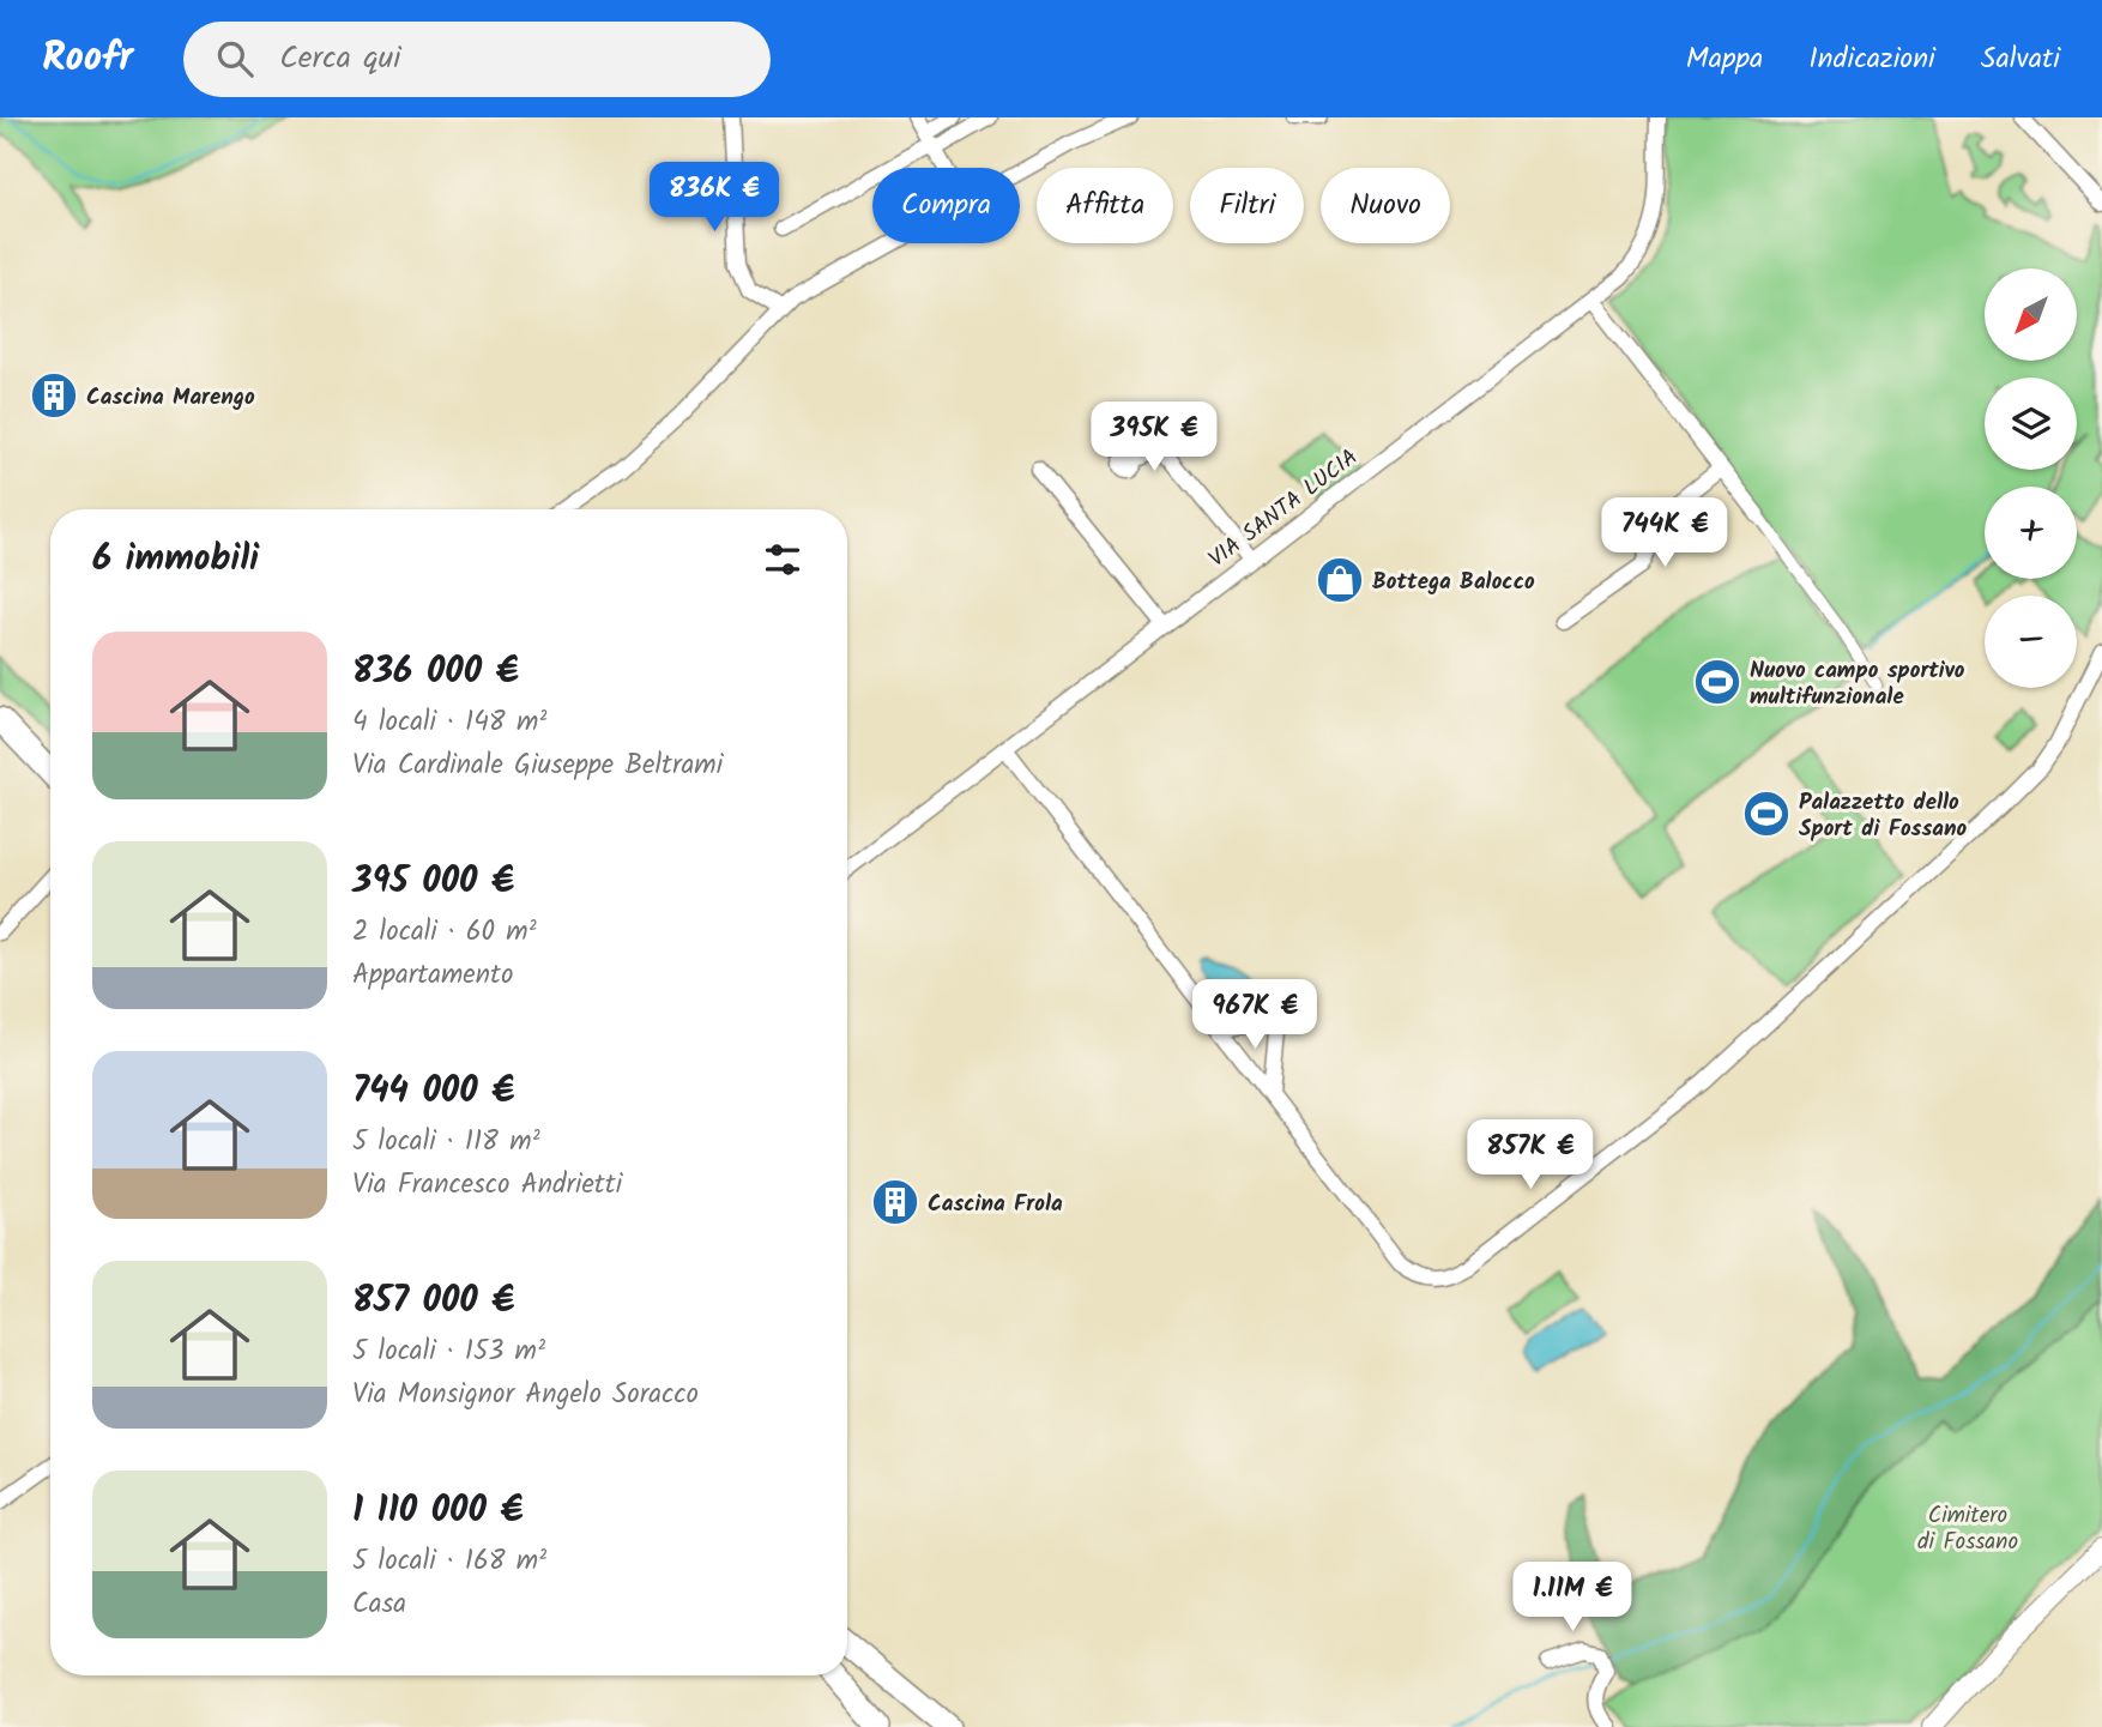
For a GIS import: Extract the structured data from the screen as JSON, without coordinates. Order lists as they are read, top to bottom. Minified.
{"streets":{"street":["VIA SANTA LUCIA"]},"parks":["Cimitero di Fossano"],"places":{"building":["Cascina Marengo","Cascina Frola"],"shop":["Bottega Balocco"],"sports":["Nuovo campo sportivo multifunzionale","Palazzetto dello Sport di Fossano"]},"north":"bottom left","page":{"header":"Roofr","search":"Cerca qui","nav":["Mappa","Indicazioni","Salvati"],"price":["836K €","395K €","744K €","967K €","857K €","1.11M €"],"chip":["Compra","Affitta","Filtri","Nuovo"],"map_buttons":["+","−"],"heading":"6 immobili","list":[{"name":"836 000 €","note":"4 locali · 148 m² · Via Cardinale Giuseppe Beltrami"},{"name":"395 000 €","note":"2 locali · 60 m² · Appartamento"},{"name":"744 000 €","note":"5 locali · 118 m² · Via Francesco Andrietti"},{"name":"857 000 €","note":"5 locali · 153 m² · Via Monsignor Angelo Soracco"},{"name":"1 110 000 €","note":"5 locali · 168 m² · Casa"}]}}
